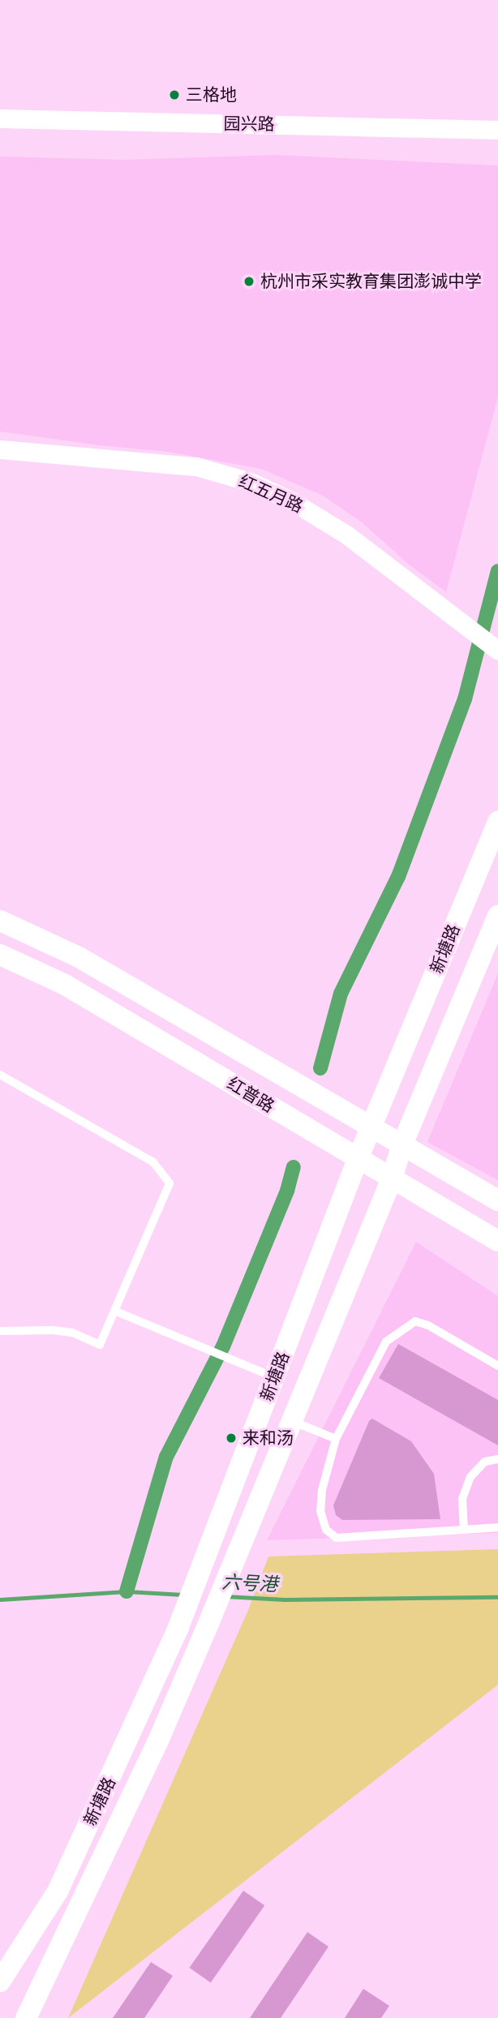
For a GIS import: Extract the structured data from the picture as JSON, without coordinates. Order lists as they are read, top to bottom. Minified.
{"streets":{"main road":["新塘路","红普路"],"street":["园兴路","红五月路"]},"crossings":[["新塘路","红普路"]],"water":["六号港"],"places":["三格地","杭州市采实教育集团澎诚中学","来和汤"]}
